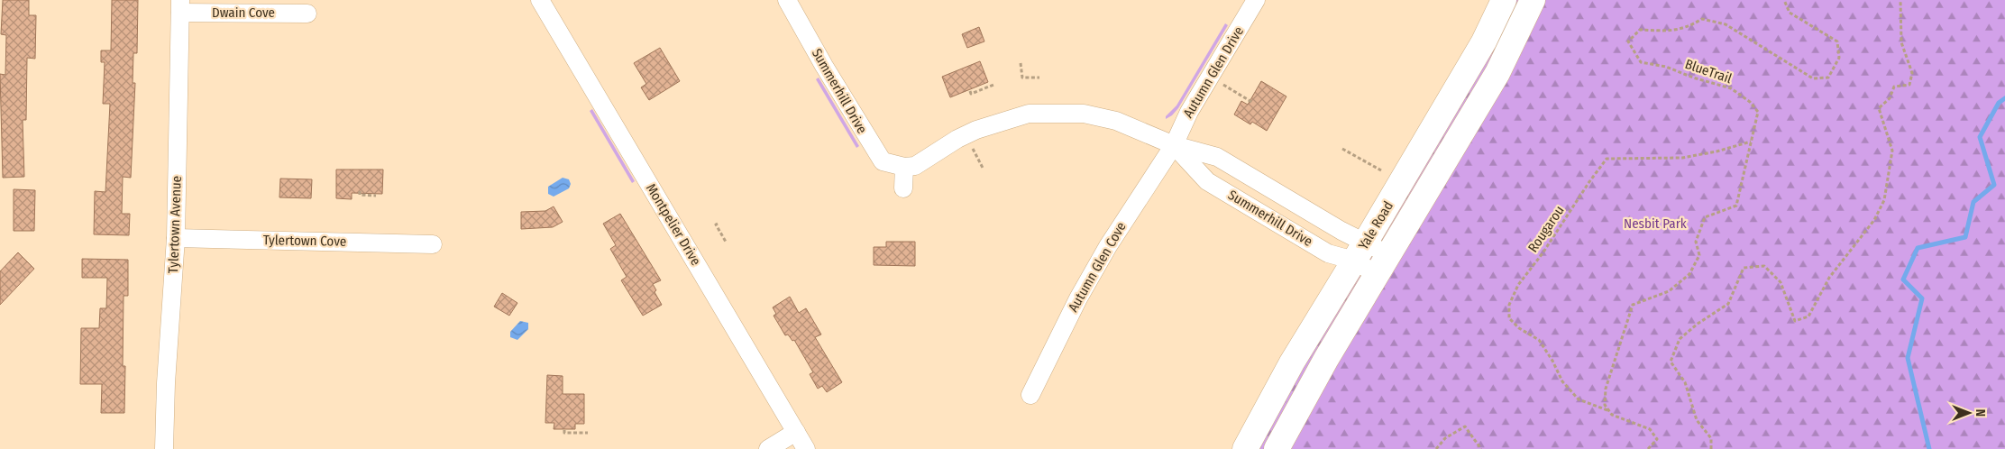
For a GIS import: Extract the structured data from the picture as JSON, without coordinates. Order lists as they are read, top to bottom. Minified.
{"streets":{"main road":["Yale Road"],"street":["Dwain Cove","Autumn Glen Drive","Summerhill Drive","Tylertown Avenue","Montpelier Drive","Tylertown Cove","Autumn Glen Cove"],"path":["BlueTrail","Rougarou"]},"crossings":[["Dwain Cove","Tylertown Avenue"],["BlueTrail","Rougarou"],["Autumn Glen Drive","Summerhill Drive"],["Autumn Glen Drive","Autumn Glen Cove"],["Summerhill Drive","Yale Road"],["Summerhill Drive","Autumn Glen Cove"],["Tylertown Avenue","Tylertown Cove"]],"parks":["Nesbit Park"],"north":"right"}
